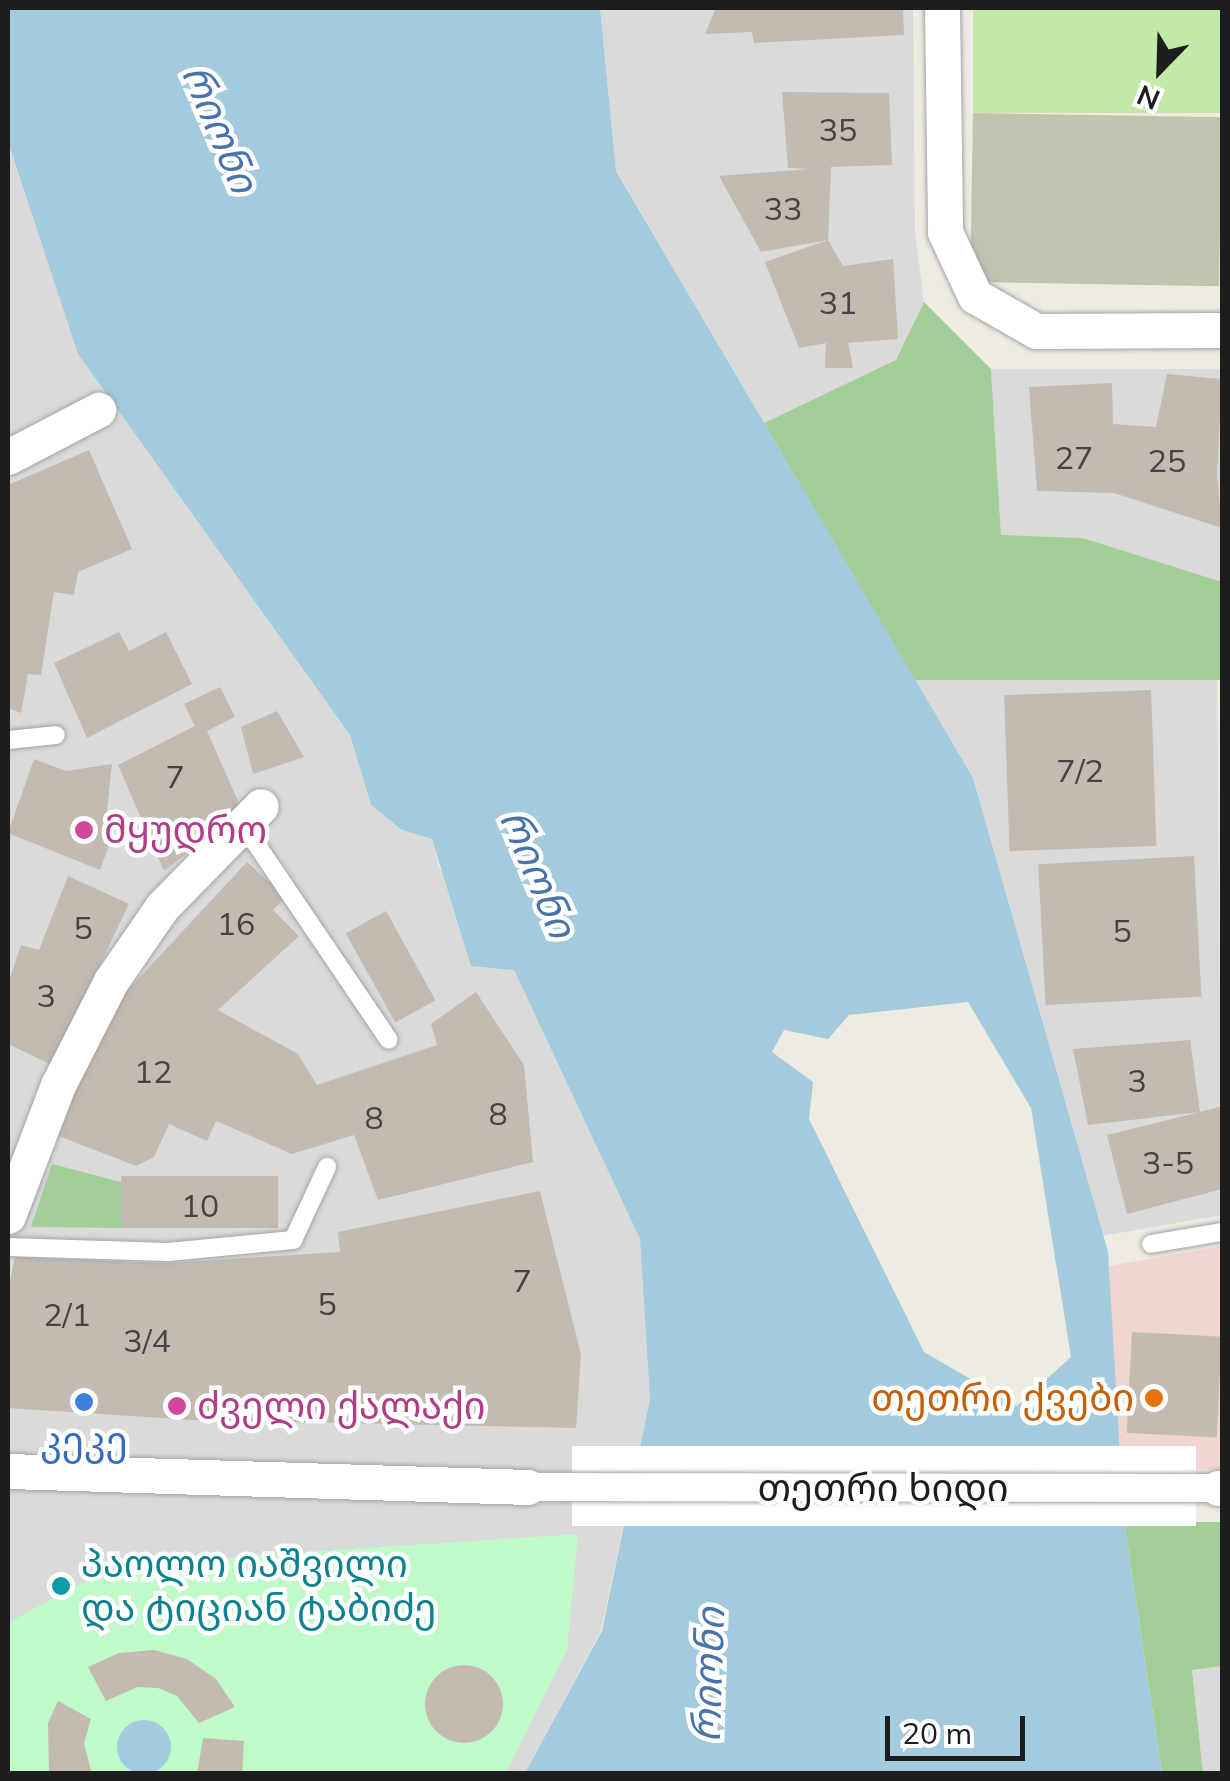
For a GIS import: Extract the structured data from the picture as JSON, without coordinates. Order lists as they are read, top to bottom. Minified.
{"streets":{"street":["თეთრი ხიდი"]},"water":["რიონი"],"places":["მყუდრო","თეთრი ქვები","კეკე","ძველი ქალაქი","პაოლო იაშვილი და ტიციან ტაბიძე"],"house_numbers":["35","33","31","27","25","7/2","7","16","5","5","3","12","3","8","8","3-5","10","7","5","2/1","3/4"],"scale_bar":"20 m","north":"bottom left"}
